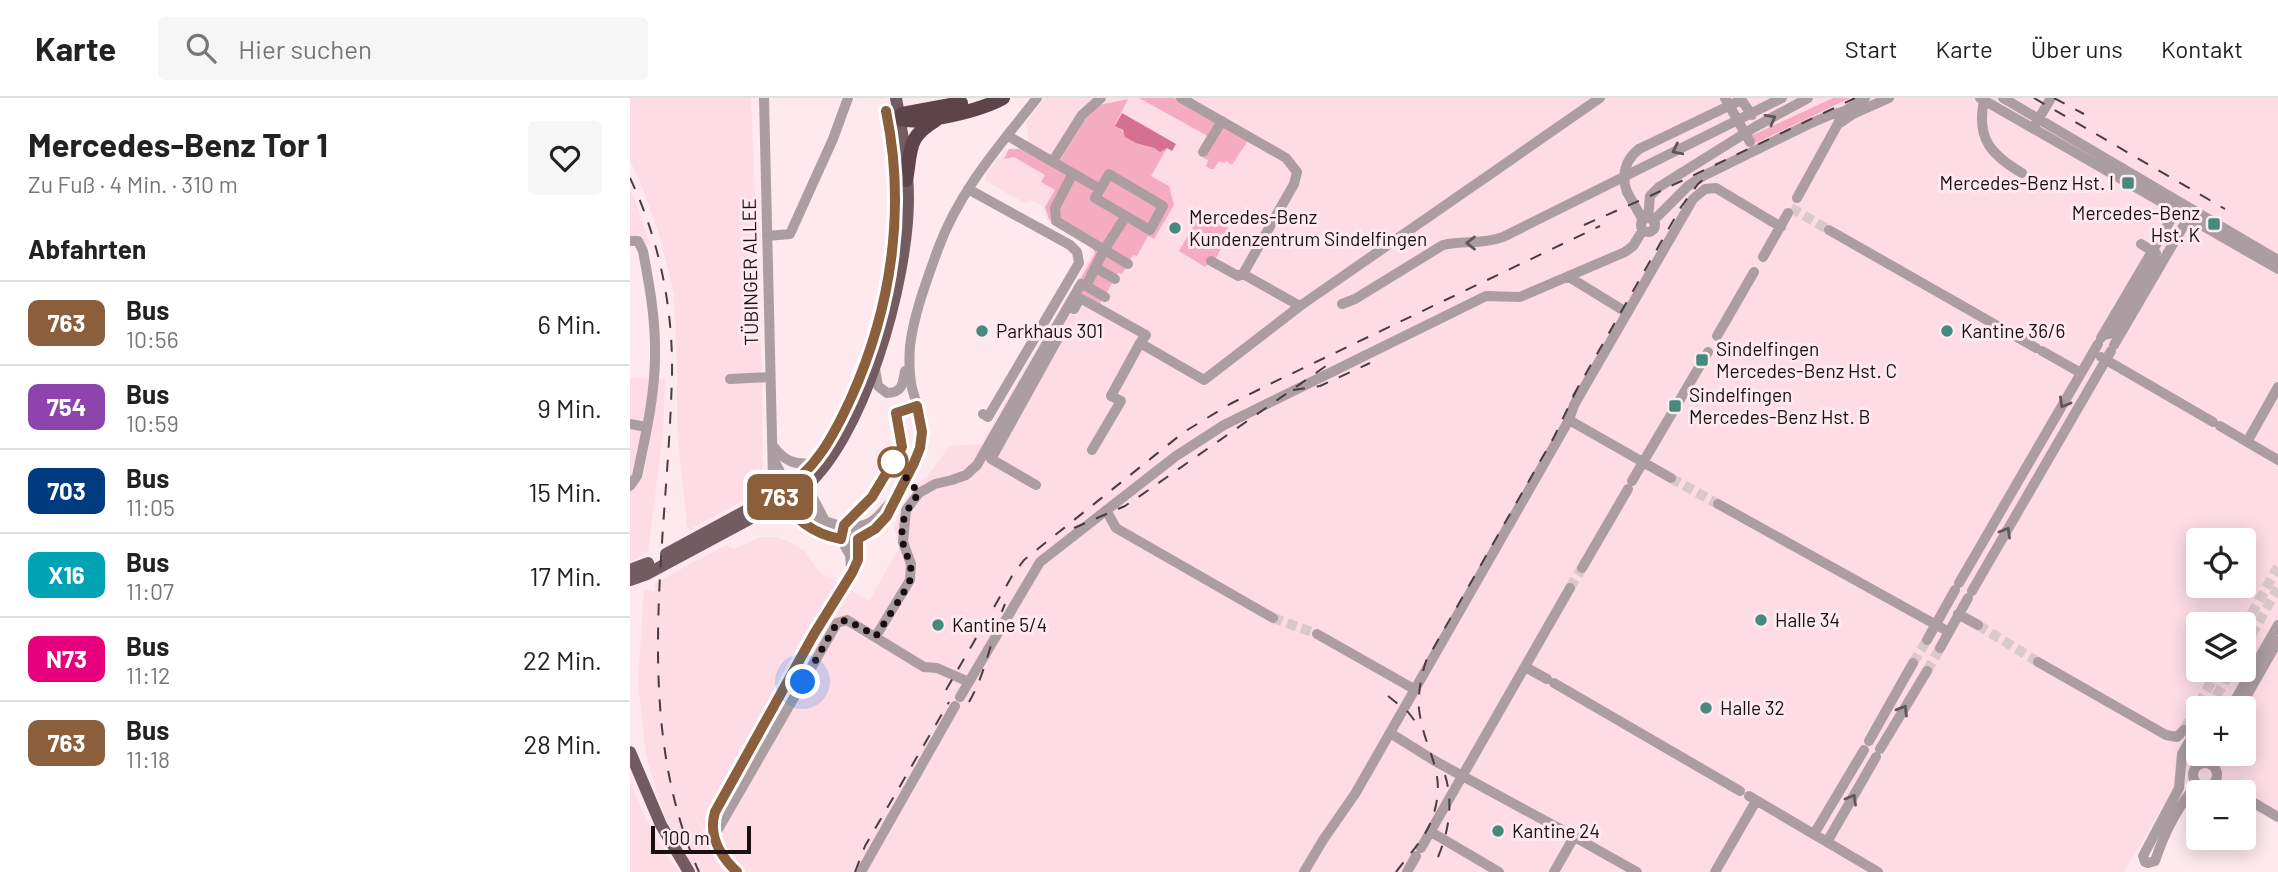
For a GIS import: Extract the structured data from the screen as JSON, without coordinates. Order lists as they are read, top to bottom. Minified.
{"streets":{"street":["TÜBINGER ALLEE"]},"places":{"transit":["Mercedes-Benz Hst. I","Mercedes-Benz Hst. K","Sindelfingen Mercedes-Benz Hst. C","Sindelfingen Mercedes-Benz Hst. B"],"other":["Mercedes-Benz Kundenzentrum Sindelfingen","Parkhaus 301","Kantine 36/6","Halle 34","Kantine 5/4","Halle 32","Kantine 24"]},"lines":["bus line 763"],"scale_bar":"100 m","page":{"header":"Karte","search":"Hier suchen","nav":["Start","Karte","Über uns","Kontakt"],"heading":[["Mercedes-Benz Tor 1","Zu Fuß · 4 Min. · 310 m"],"Abfahrten"],"on_map":"763","list":[{"mark":"763","name":"Bus","note":"10:56","value":"6 Min."},{"mark":"754","name":"Bus","note":"10:59","value":"9 Min."},{"mark":"703","name":"Bus","note":"11:05","value":"15 Min."},{"mark":"X16","name":"Bus","note":"11:07","value":"17 Min."},{"mark":"N73","name":"Bus","note":"11:12","value":"22 Min."},{"mark":"763","name":"Bus","note":"11:18","value":"28 Min."}],"map_buttons":["+","−"],"scale":"100 m"}}
